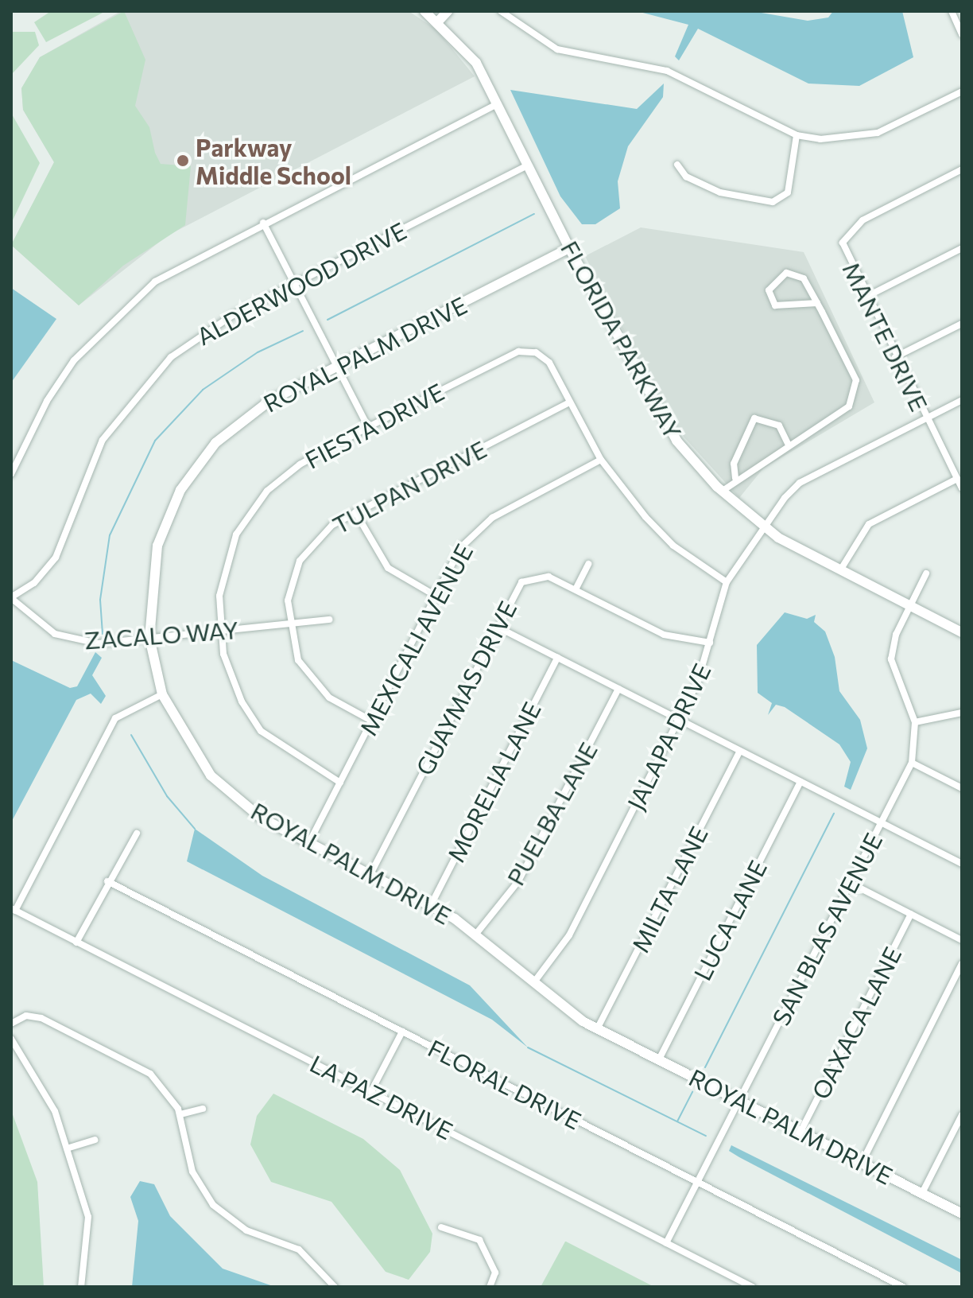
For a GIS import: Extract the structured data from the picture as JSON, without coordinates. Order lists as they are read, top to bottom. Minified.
{"streets":{"street":["ALDERWOOD DRIVE","MANTE DRIVE","FLORIDA PARKWAY","ROYAL PALM DRIVE","FIESTA DRIVE","TULPAN DRIVE","ZACALO WAY","MEXICALI AVENUE","GUAYMAS DRIVE","JALAPA DRIVE","MORELIA LANE","PUELBA LANE","MILTA LANE","LUCA LANE","SAN BLAS AVENUE","OAXACA LANE","FLORAL DRIVE","LA PAZ DRIVE"]},"crossings":[["ALDERWOOD DRIVE","FLORIDA PARKWAY"],["ALDERWOOD DRIVE","ZACALO WAY"],["MANTE DRIVE","JALAPA DRIVE"],["FLORIDA PARKWAY","ROYAL PALM DRIVE"],["FLORIDA PARKWAY","JALAPA DRIVE"],["FLORIDA PARKWAY","SAN BLAS AVENUE"],["ROYAL PALM DRIVE","ZACALO WAY"],["ROYAL PALM DRIVE","MEXICALI AVENUE"],["ROYAL PALM DRIVE","GUAYMAS DRIVE"],["ROYAL PALM DRIVE","JALAPA DRIVE"],["ROYAL PALM DRIVE","MORELIA LANE"],["ROYAL PALM DRIVE","PUELBA LANE"],["ROYAL PALM DRIVE","MILTA LANE"],["ROYAL PALM DRIVE","LUCA LANE"],["ROYAL PALM DRIVE","SAN BLAS AVENUE"],["ROYAL PALM DRIVE","OAXACA LANE"],["FIESTA DRIVE","TULPAN DRIVE"],["FIESTA DRIVE","ZACALO WAY"],["FIESTA DRIVE","MEXICALI AVENUE"],["FIESTA DRIVE","JALAPA DRIVE"],["TULPAN DRIVE","ZACALO WAY"],["TULPAN DRIVE","MEXICALI AVENUE"],["GUAYMAS DRIVE","JALAPA DRIVE"],["SAN BLAS AVENUE","FLORAL DRIVE"],["SAN BLAS AVENUE","LA PAZ DRIVE"]],"places":["Parkway Middle School"]}
